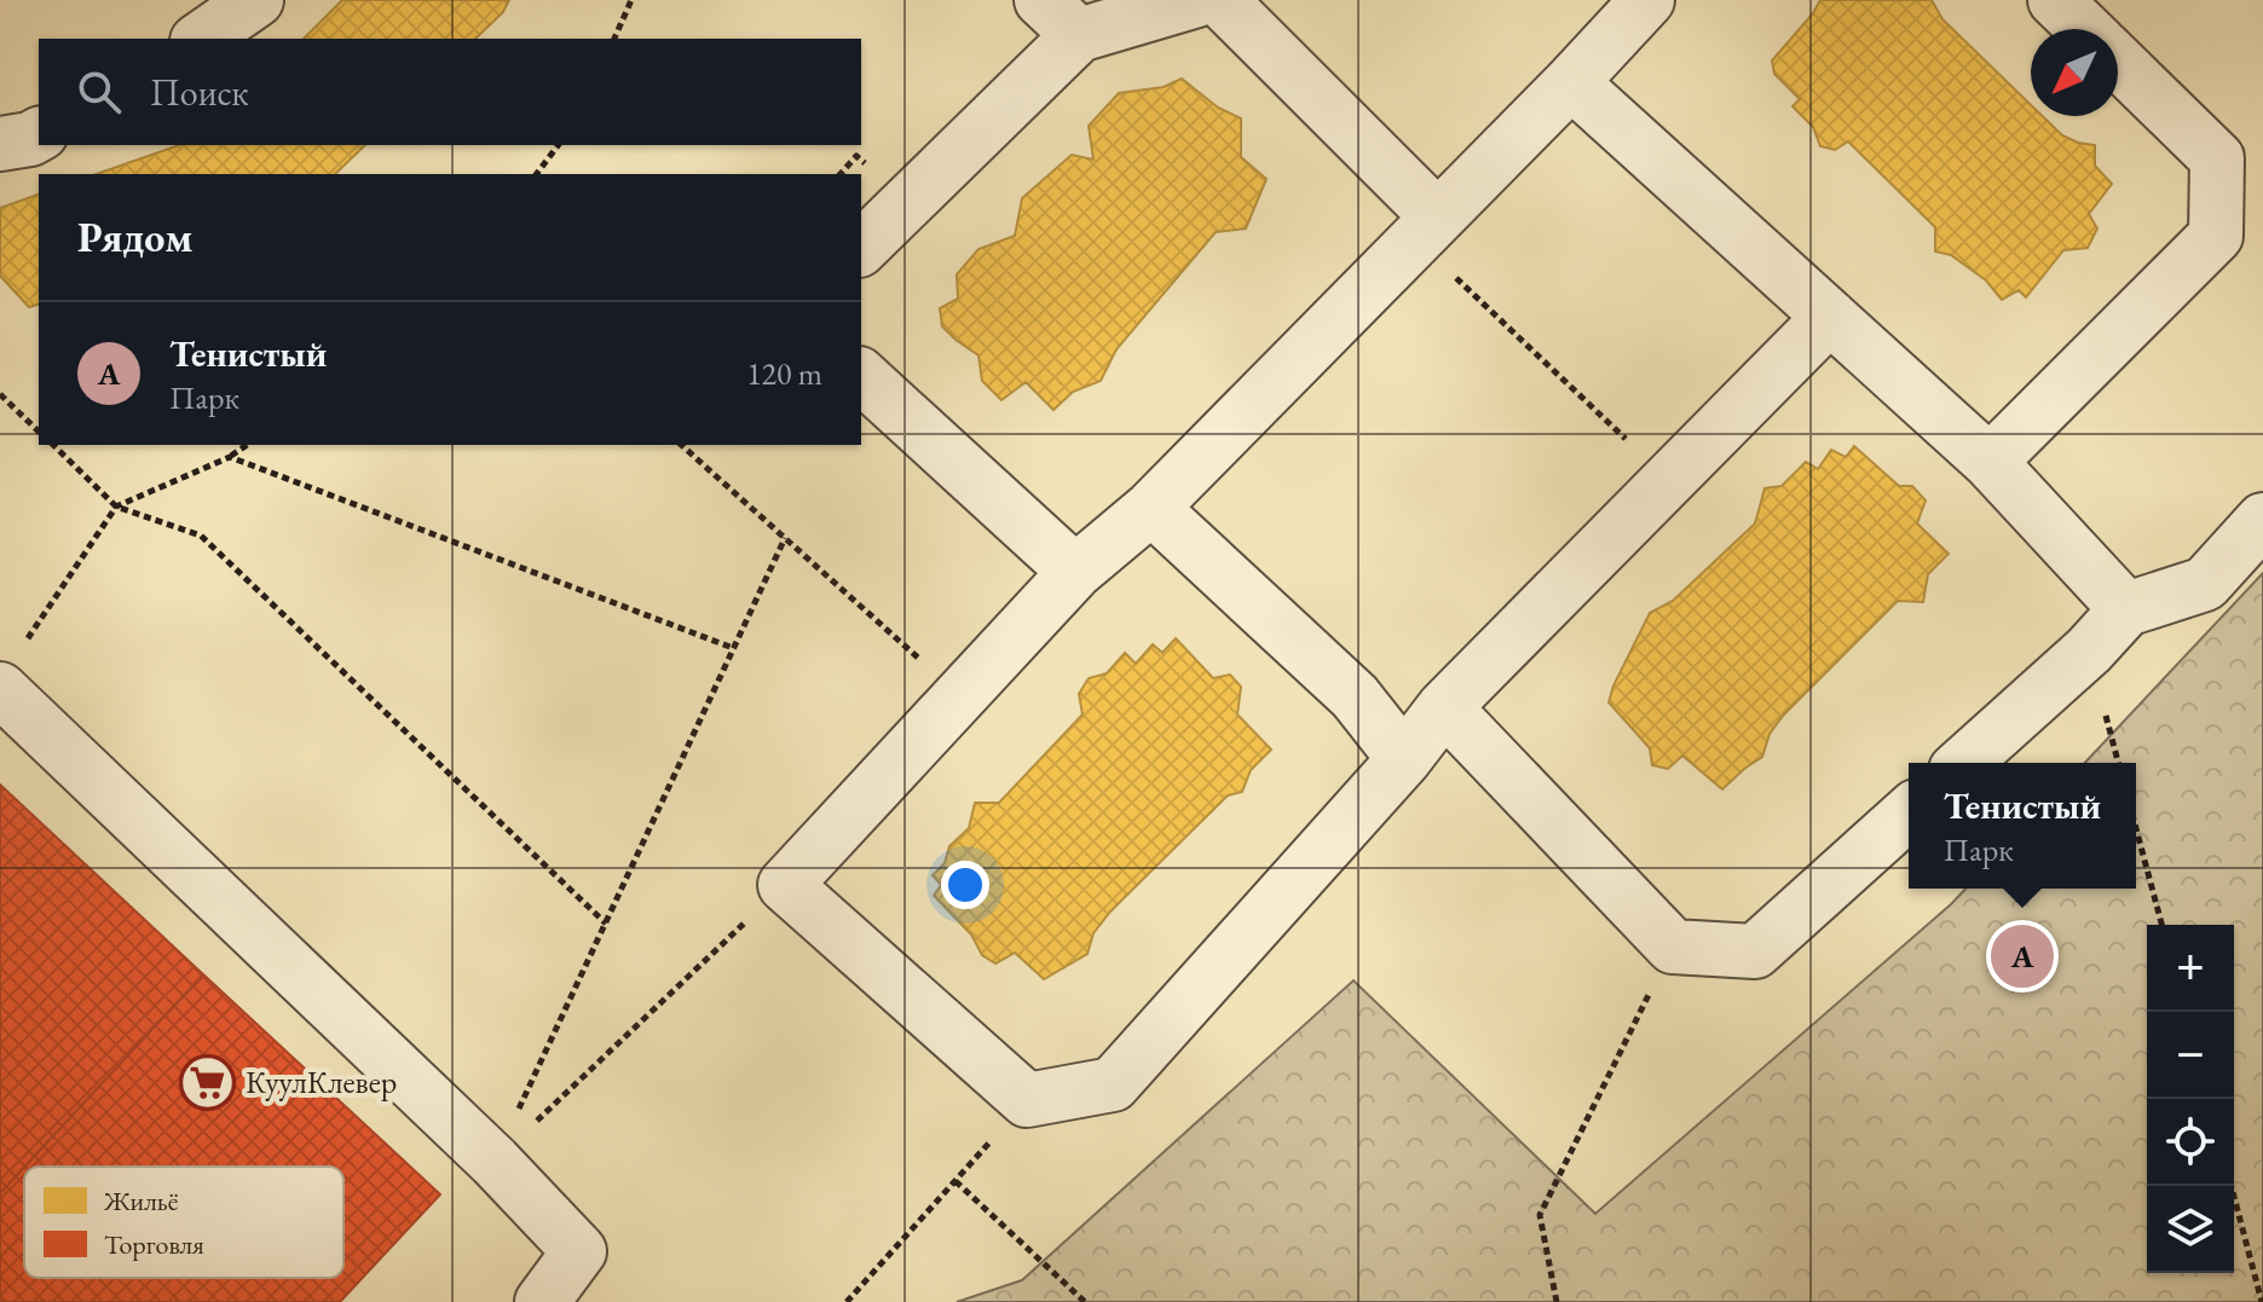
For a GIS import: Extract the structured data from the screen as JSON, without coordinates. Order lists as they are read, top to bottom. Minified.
{"places":{"supermarket":["КуулКлевер"]},"legend":["Жильё","Торговля"],"north":"bottom left","page":{"search":"Поиск","heading":"Рядом","list":[{"mark":"A","name":"Тенистый","note":"Парк","value":"120 m"}],"popup":["Тенистый","Парк"],"pins":"A","map_buttons":["+","−"]}}
